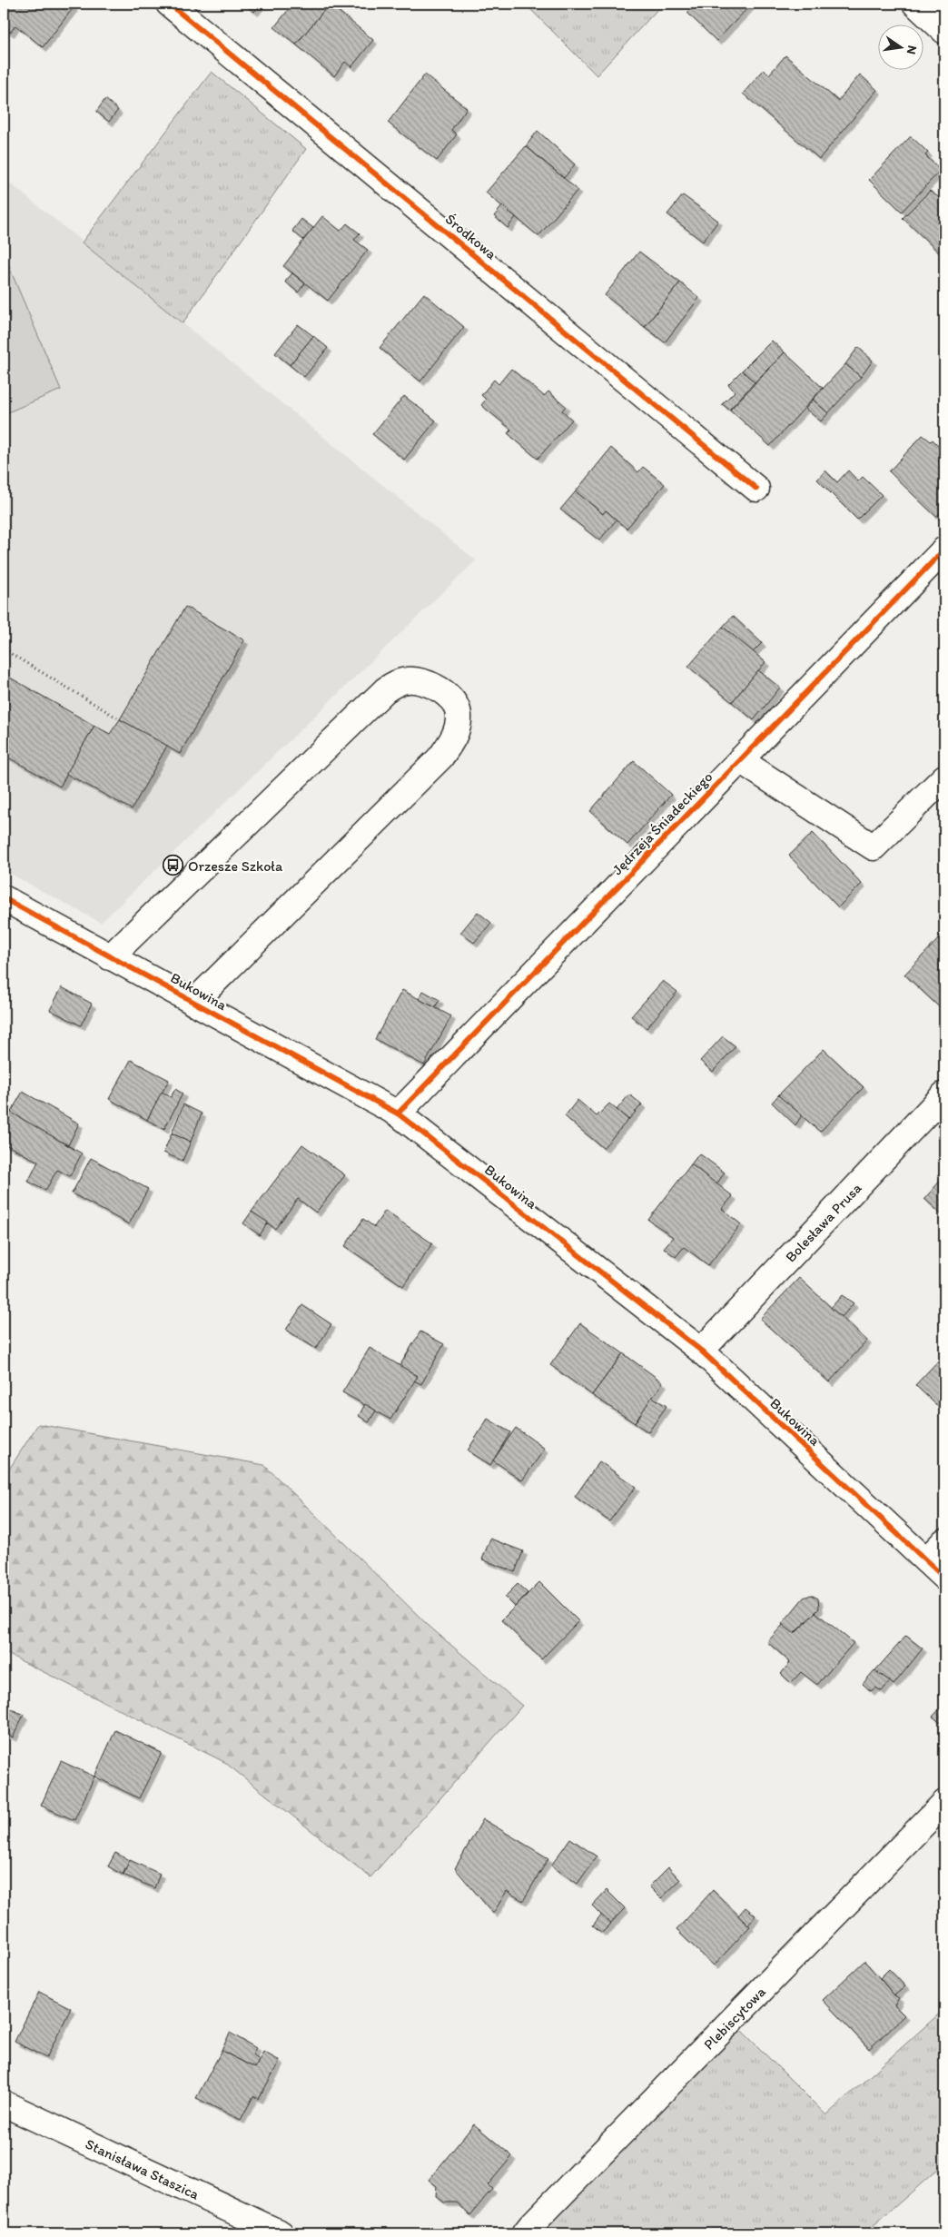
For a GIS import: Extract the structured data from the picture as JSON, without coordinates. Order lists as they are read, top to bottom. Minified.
{"streets":{"street":["Środkowa","Jędrzeja Śniadeckiego","Bukowina","Bolesława Prusa","Plebiscytowa","Stanisława Staszica"]},"crossings":[["Jędrzeja Śniadeckiego","Bukowina"],["Bukowina","Bolesława Prusa"]],"places":{"bus stop":["Orzesze Szkoła"]},"north":"right"}
